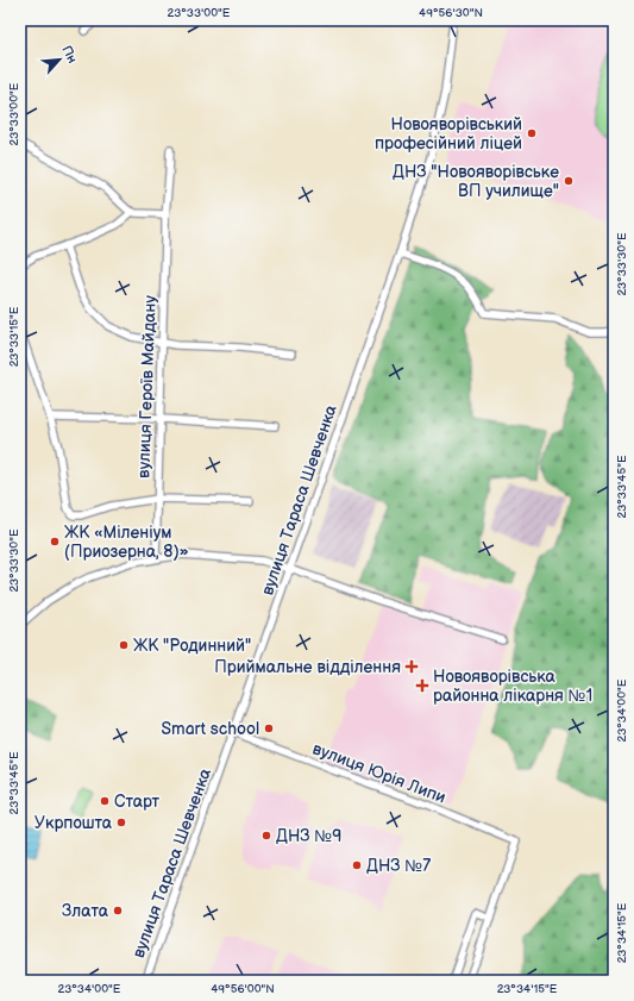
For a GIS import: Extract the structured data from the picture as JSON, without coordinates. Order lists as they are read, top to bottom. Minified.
{"streets":{"street":["вулиця Героїв Майдану","вулиця Тараса Шевченка","вулиця Юрія Липи"]},"crossings":[["вулиця Тараса Шевченка","вулиця Юрія Липи"]],"places":{"other":["Новояворівський професійний ліцей","ДНЗ \"Новояворівське ВП училище\"","ЖК «Міленіум (Приозерна, 8)»","ЖК \"Родинний\"","Smart school","Старт","Укрпошта","ДНЗ №9","ДНЗ №7","Злата"],"health":["Приймальне відділення","Новояворівська районна лікарня №1"]},"north":"top right","coordinates":["23°33'00\"E","49°56'30\"N","23°33'30\"E","23°33'15\"E","23°33'45\"E","23°34'00\"E","23°34'15\"E","49°56'00\"N"]}
